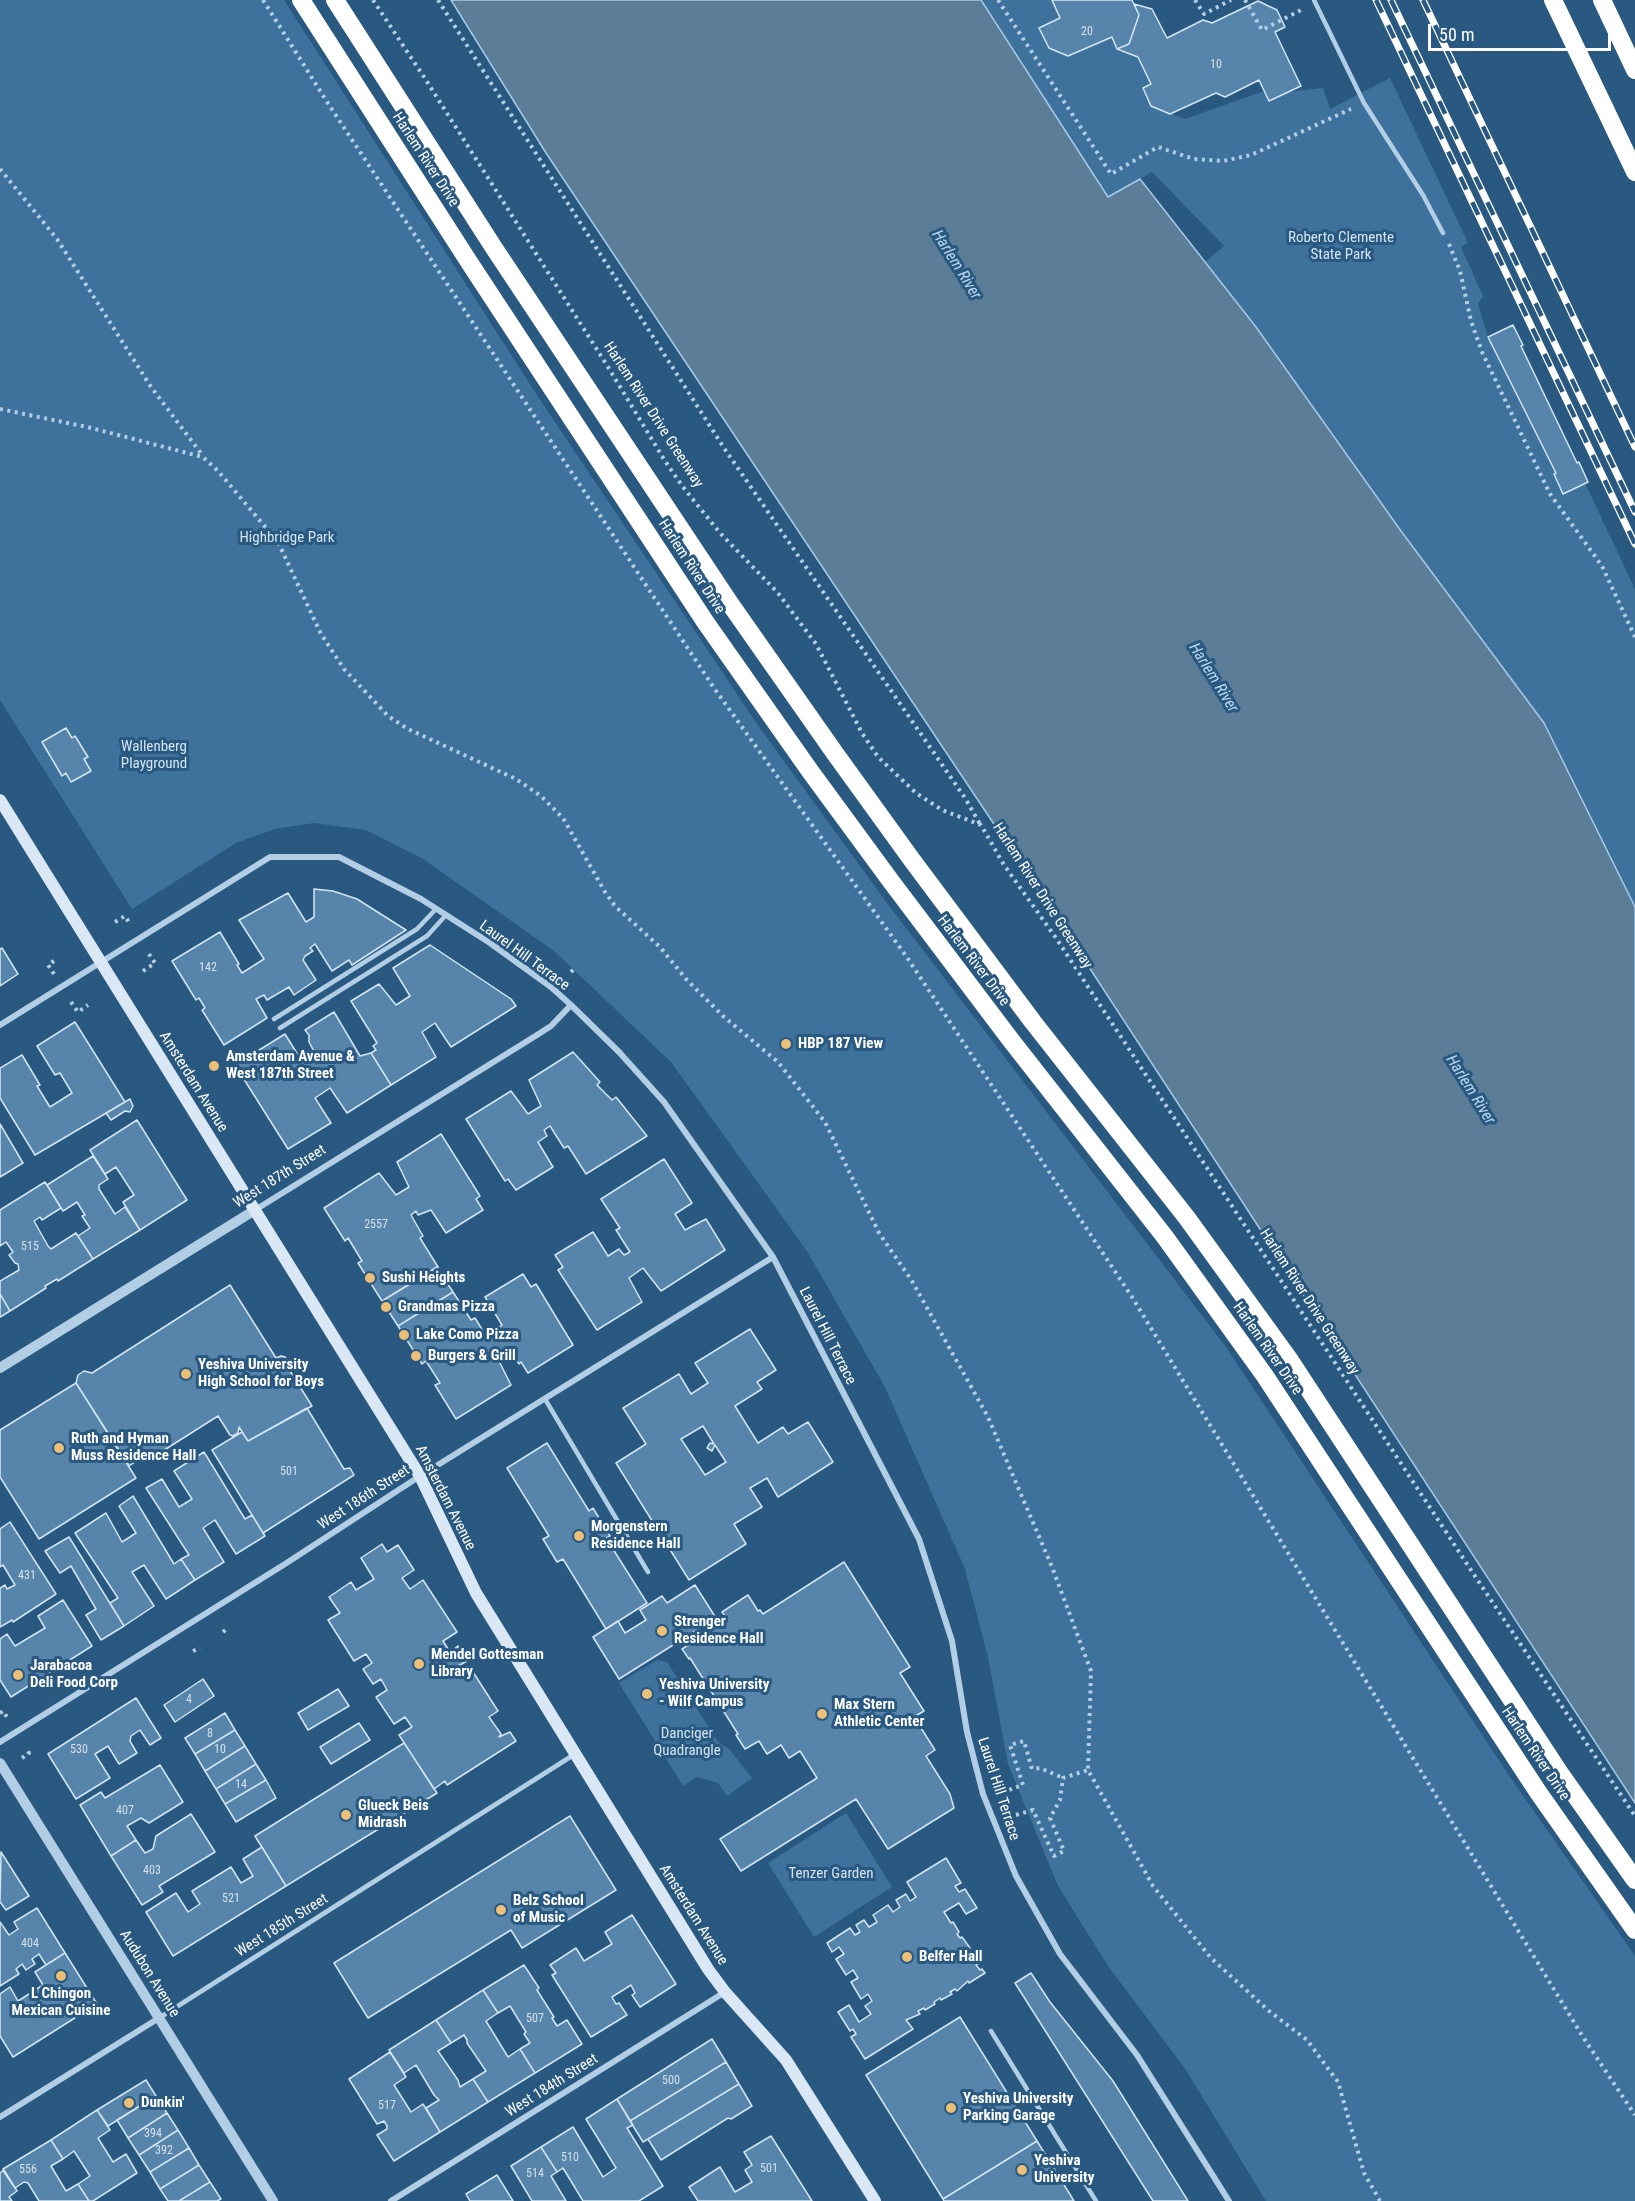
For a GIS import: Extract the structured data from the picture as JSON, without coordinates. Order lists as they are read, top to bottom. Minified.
{"streets":{"highway":["Harlem River Drive"],"main road":["Amsterdam Avenue"],"street":["Laurel Hill Terrace","West 187th Street","West 186th Street","West 185th Street","Audubon Avenue","West 184th Street"],"path":["Harlem River Drive Greenway"]},"crossings":[["Laurel Hill Terrace","Amsterdam Avenue"],["Laurel Hill Terrace","West 187th Street"],["Laurel Hill Terrace","West 186th Street"],["Amsterdam Avenue","West 187th Street"],["Amsterdam Avenue","West 186th Street"],["Amsterdam Avenue","West 185th Street"],["Amsterdam Avenue","West 184th Street"],["West 185th Street","Audubon Avenue"]],"water":["Harlem River"],"parks":["Roberto Clemente State Park","Highbridge Park","Wallenberg Playground","Danciger Quadrangle","Tenzer Garden"],"places":["HBP 187 View","Amsterdam Avenue & West 187th Street","Sushi Heights","Grandmas Pizza","Lake Como Pizza","Burgers & Grill","Yeshiva University High School for Boys","Ruth and Hyman Muss Residence Hall","Morgenstern Residence Hall","Strenger Residence Hall","Mendel Gottesman Library","Jarabacoa Deli Food Corp","Yeshiva University - Wilf Campus","Max Stern Athletic Center","Glueck Beis Midrash","Belz School of Music","Belfer Hall","L Chingon Mexican Cuisine","Dunkin'","Yeshiva University Parking Garage","Yeshiva University"],"house_numbers":["20","10","142","2557","515","501","431","4","8","530","10","14","407","403","521","404","507","500","517","394","392","510","501","556","514"],"scale_bar":"50 m"}
